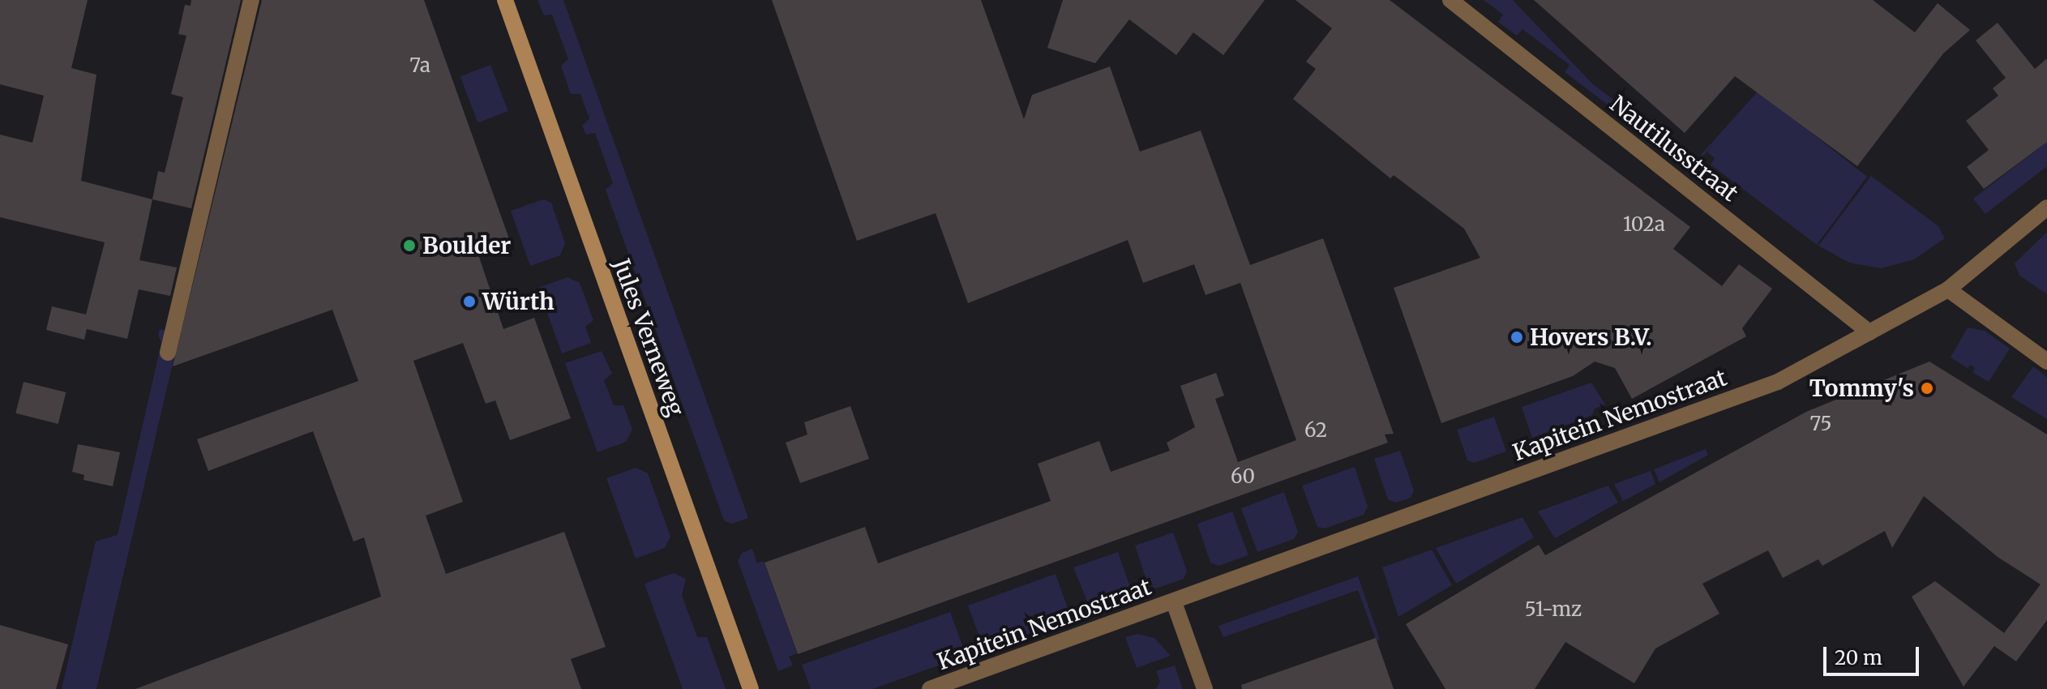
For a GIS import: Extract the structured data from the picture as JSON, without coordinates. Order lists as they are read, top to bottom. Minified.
{"streets":{"street":["Nautilusstraat","Jules Verneweg","Kapitein Nemostraat"]},"crossings":[["Nautilusstraat","Kapitein Nemostraat"]],"places":["Boulder","Würth","Hovers B.V.","Tommy's"],"house_numbers":["7a","102a","75","62","60","51-mz"],"scale_bar":"20 m"}
